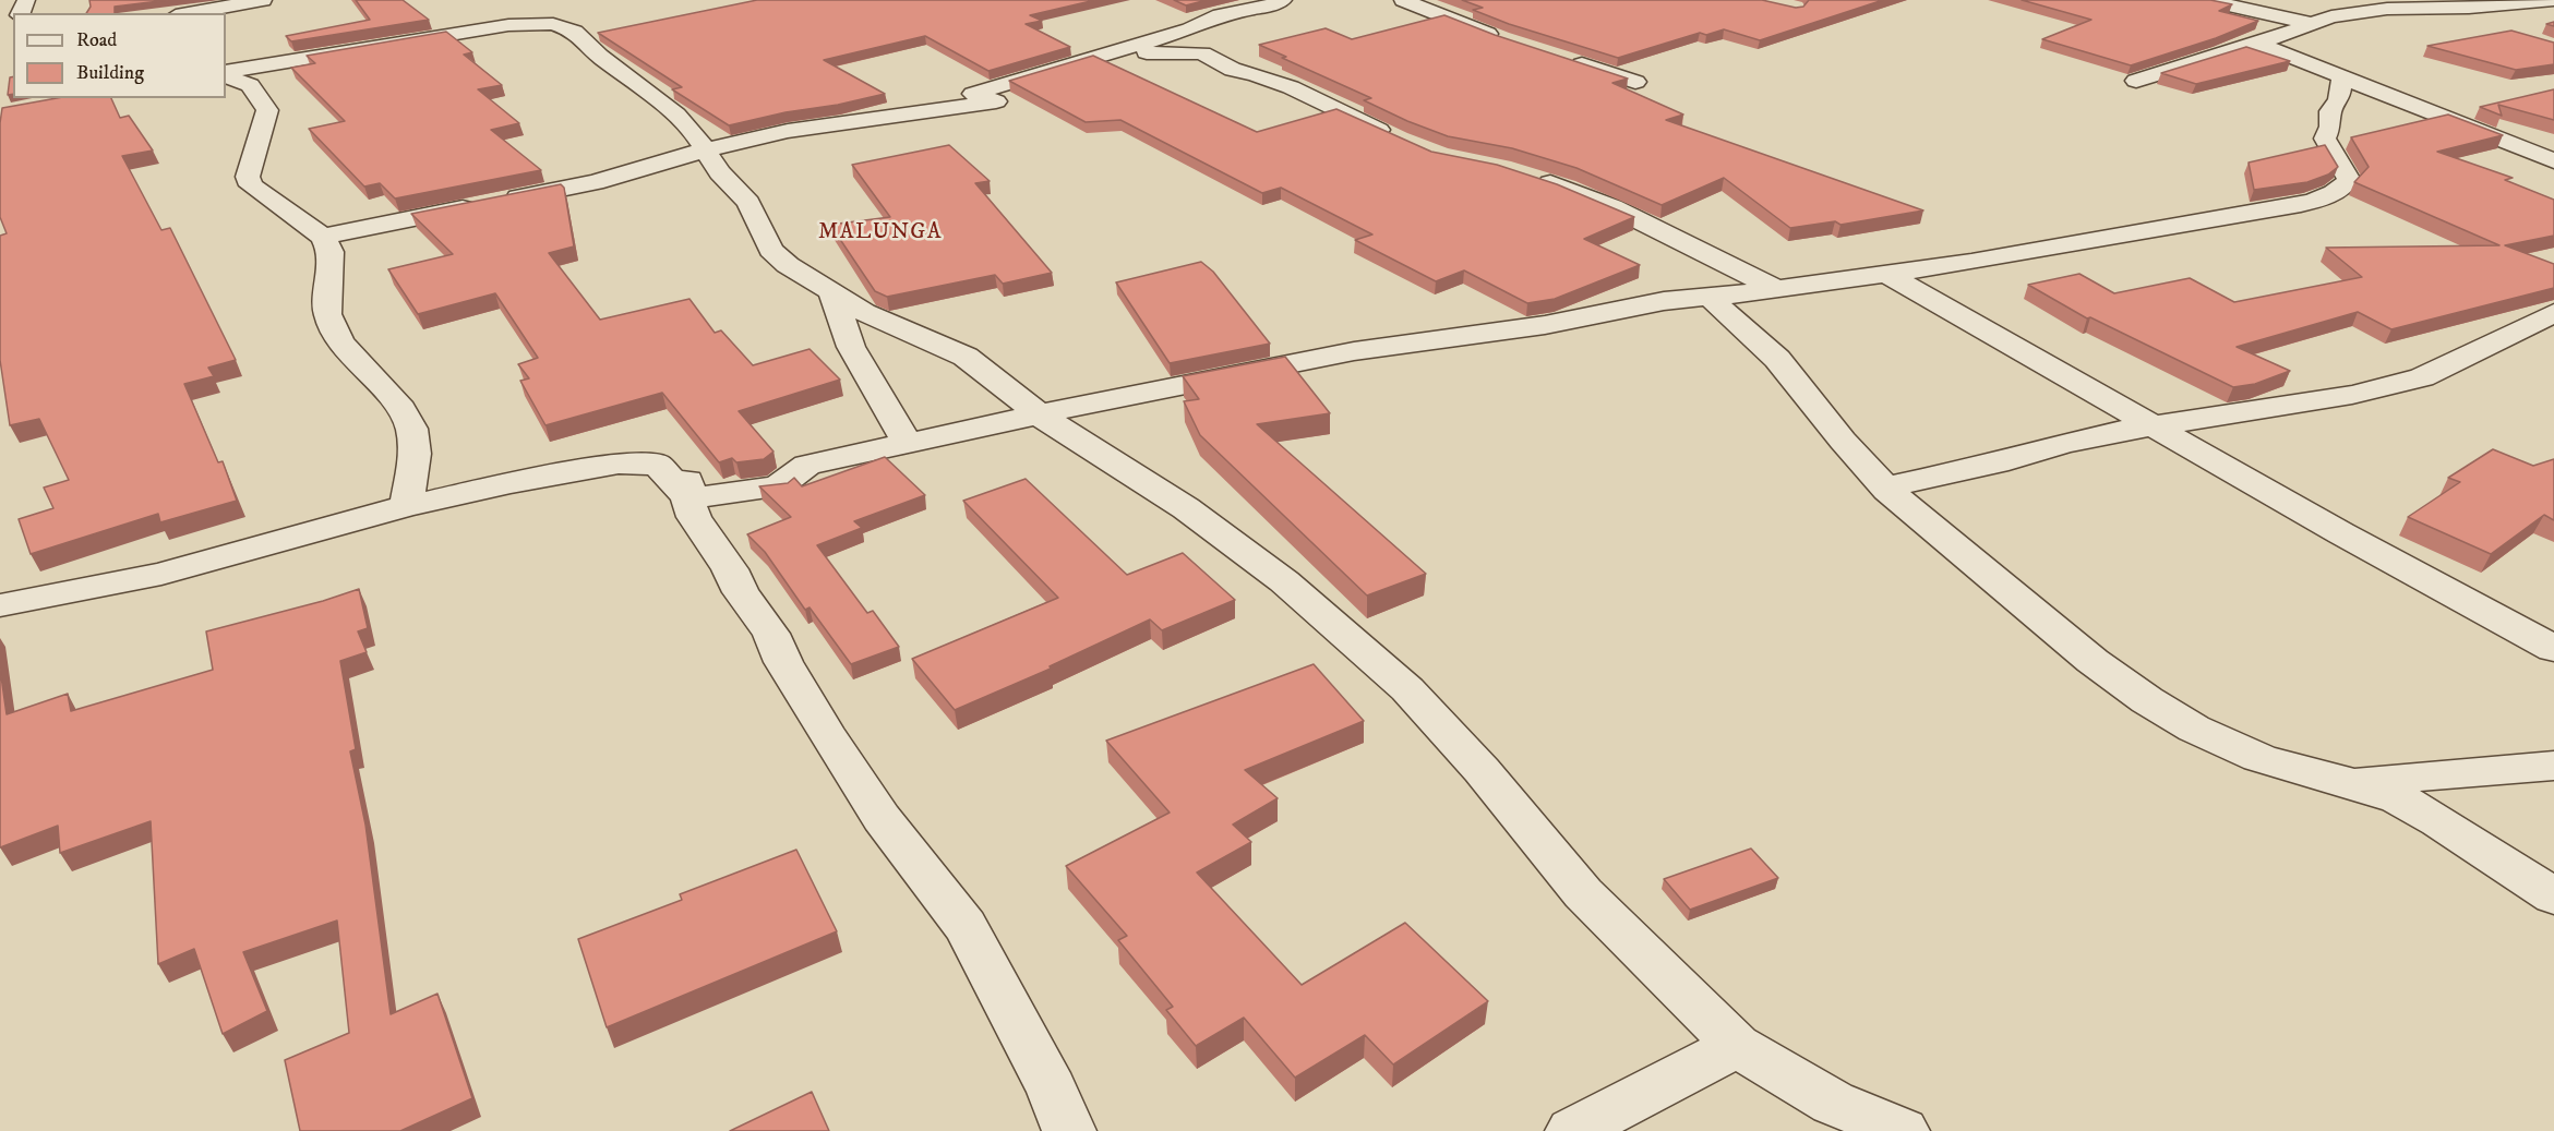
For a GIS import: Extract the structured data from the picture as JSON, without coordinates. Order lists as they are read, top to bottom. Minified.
{"districts":["MALUNGA"],"legend":["Road","Building"]}
